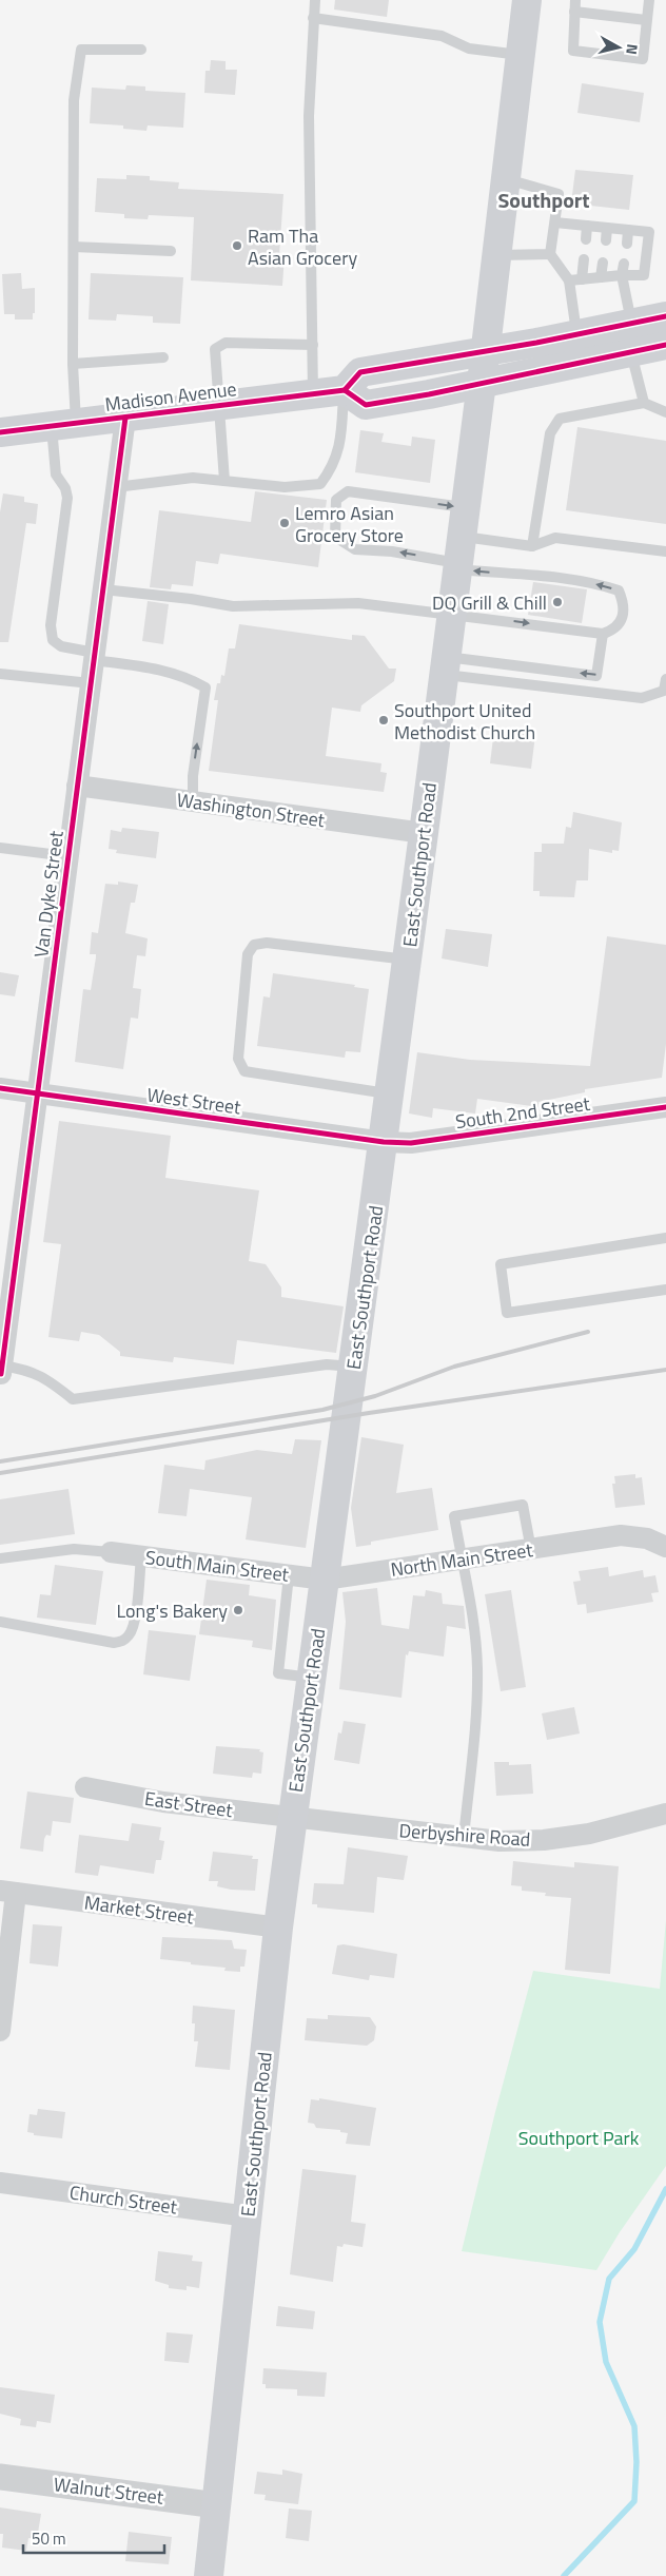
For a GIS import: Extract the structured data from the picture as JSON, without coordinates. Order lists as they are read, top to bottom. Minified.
{"streets":{"main road":["Madison Avenue","East Southport Road"],"street":["Washington Street","Van Dyke Street","West Street","South 2nd Street","North Main Street","South Main Street","East Street","Derbyshire Road","Market Street","Church Street","Walnut Street"]},"crossings":[["Madison Avenue","Van Dyke Street"],["Washington Street","East Southport Road"],["Washington Street","Van Dyke Street"],["East Southport Road","West Street"],["East Southport Road","South 2nd Street"],["East Southport Road","North Main Street"],["East Southport Road","South Main Street"],["East Southport Road","East Street"],["East Southport Road","Derbyshire Road"],["East Southport Road","Market Street"],["East Southport Road","Church Street"],["East Southport Road","Walnut Street"],["Van Dyke Street","West Street"],["West Street","South 2nd Street"],["North Main Street","South Main Street"],["East Street","Derbyshire Road"]],"districts":["Southport"],"parks":["Southport Park"],"places":["Ram Tha Asian Grocery","Lemro Asian Grocery Store","DQ Grill & Chill","Southport United Methodist Church","Long's Bakery"],"scale_bar":"50 m","north":"right"}
